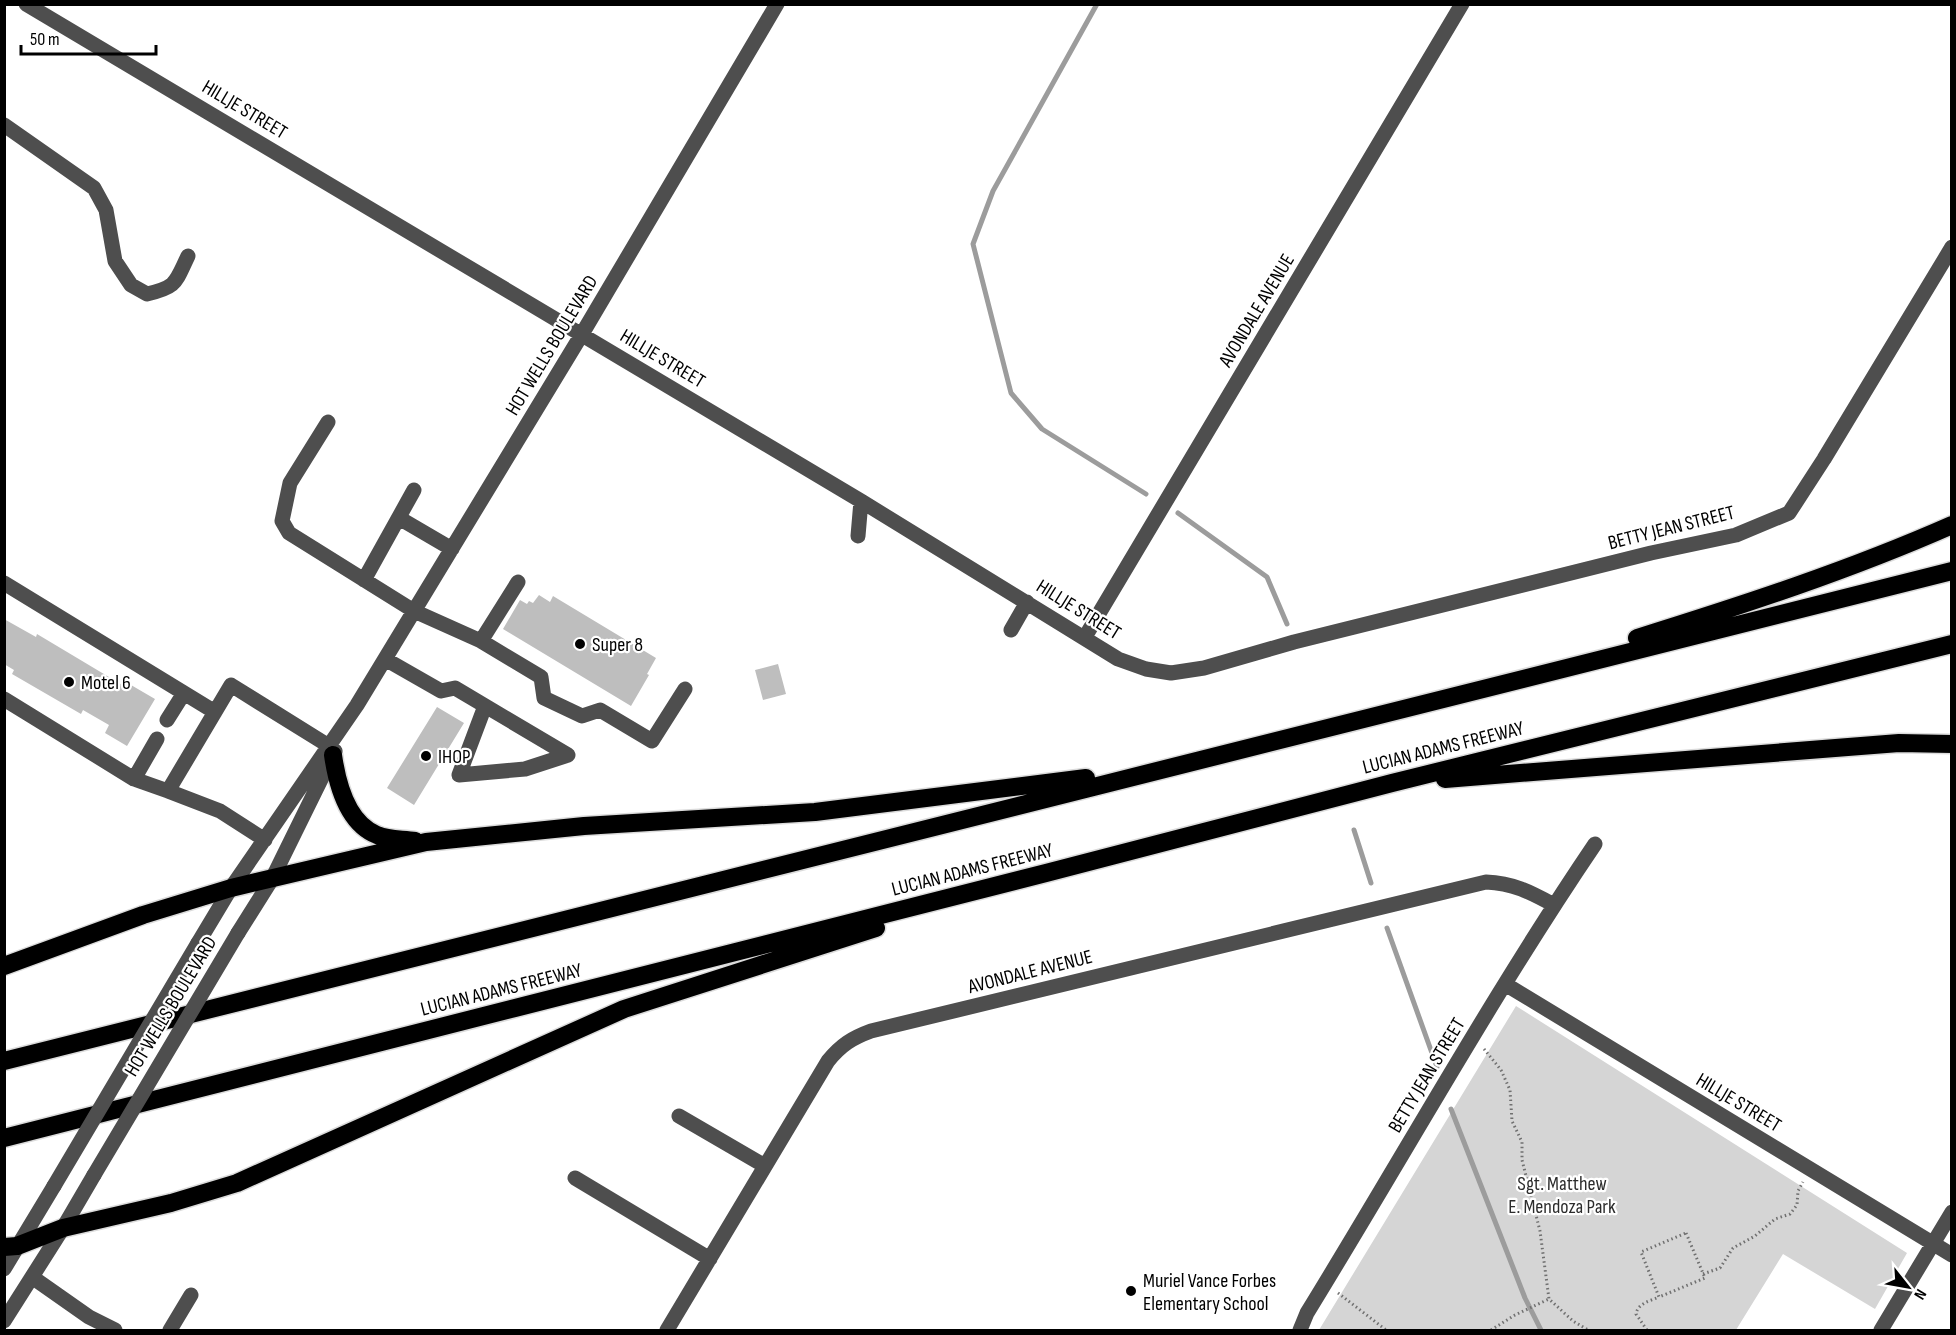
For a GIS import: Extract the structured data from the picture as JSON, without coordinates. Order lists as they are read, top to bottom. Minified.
{"streets":{"highway":["LUCIAN ADAMS FREEWAY"],"street":["HILLJE STREET","AVONDALE AVENUE","HOT WELLS BOULEVARD","BETTY JEAN STREET"]},"crossings":[["HILLJE STREET","AVONDALE AVENUE"],["HILLJE STREET","HOT WELLS BOULEVARD"],["HILLJE STREET","BETTY JEAN STREET"],["AVONDALE AVENUE","BETTY JEAN STREET"]],"parks":["Sgt. Matthew E. Mendoza Park"],"places":["Super 8","Motel 6","IHOP","Muriel Vance Forbes Elementary School"],"scale_bar":"50 m","north":"bottom right"}
